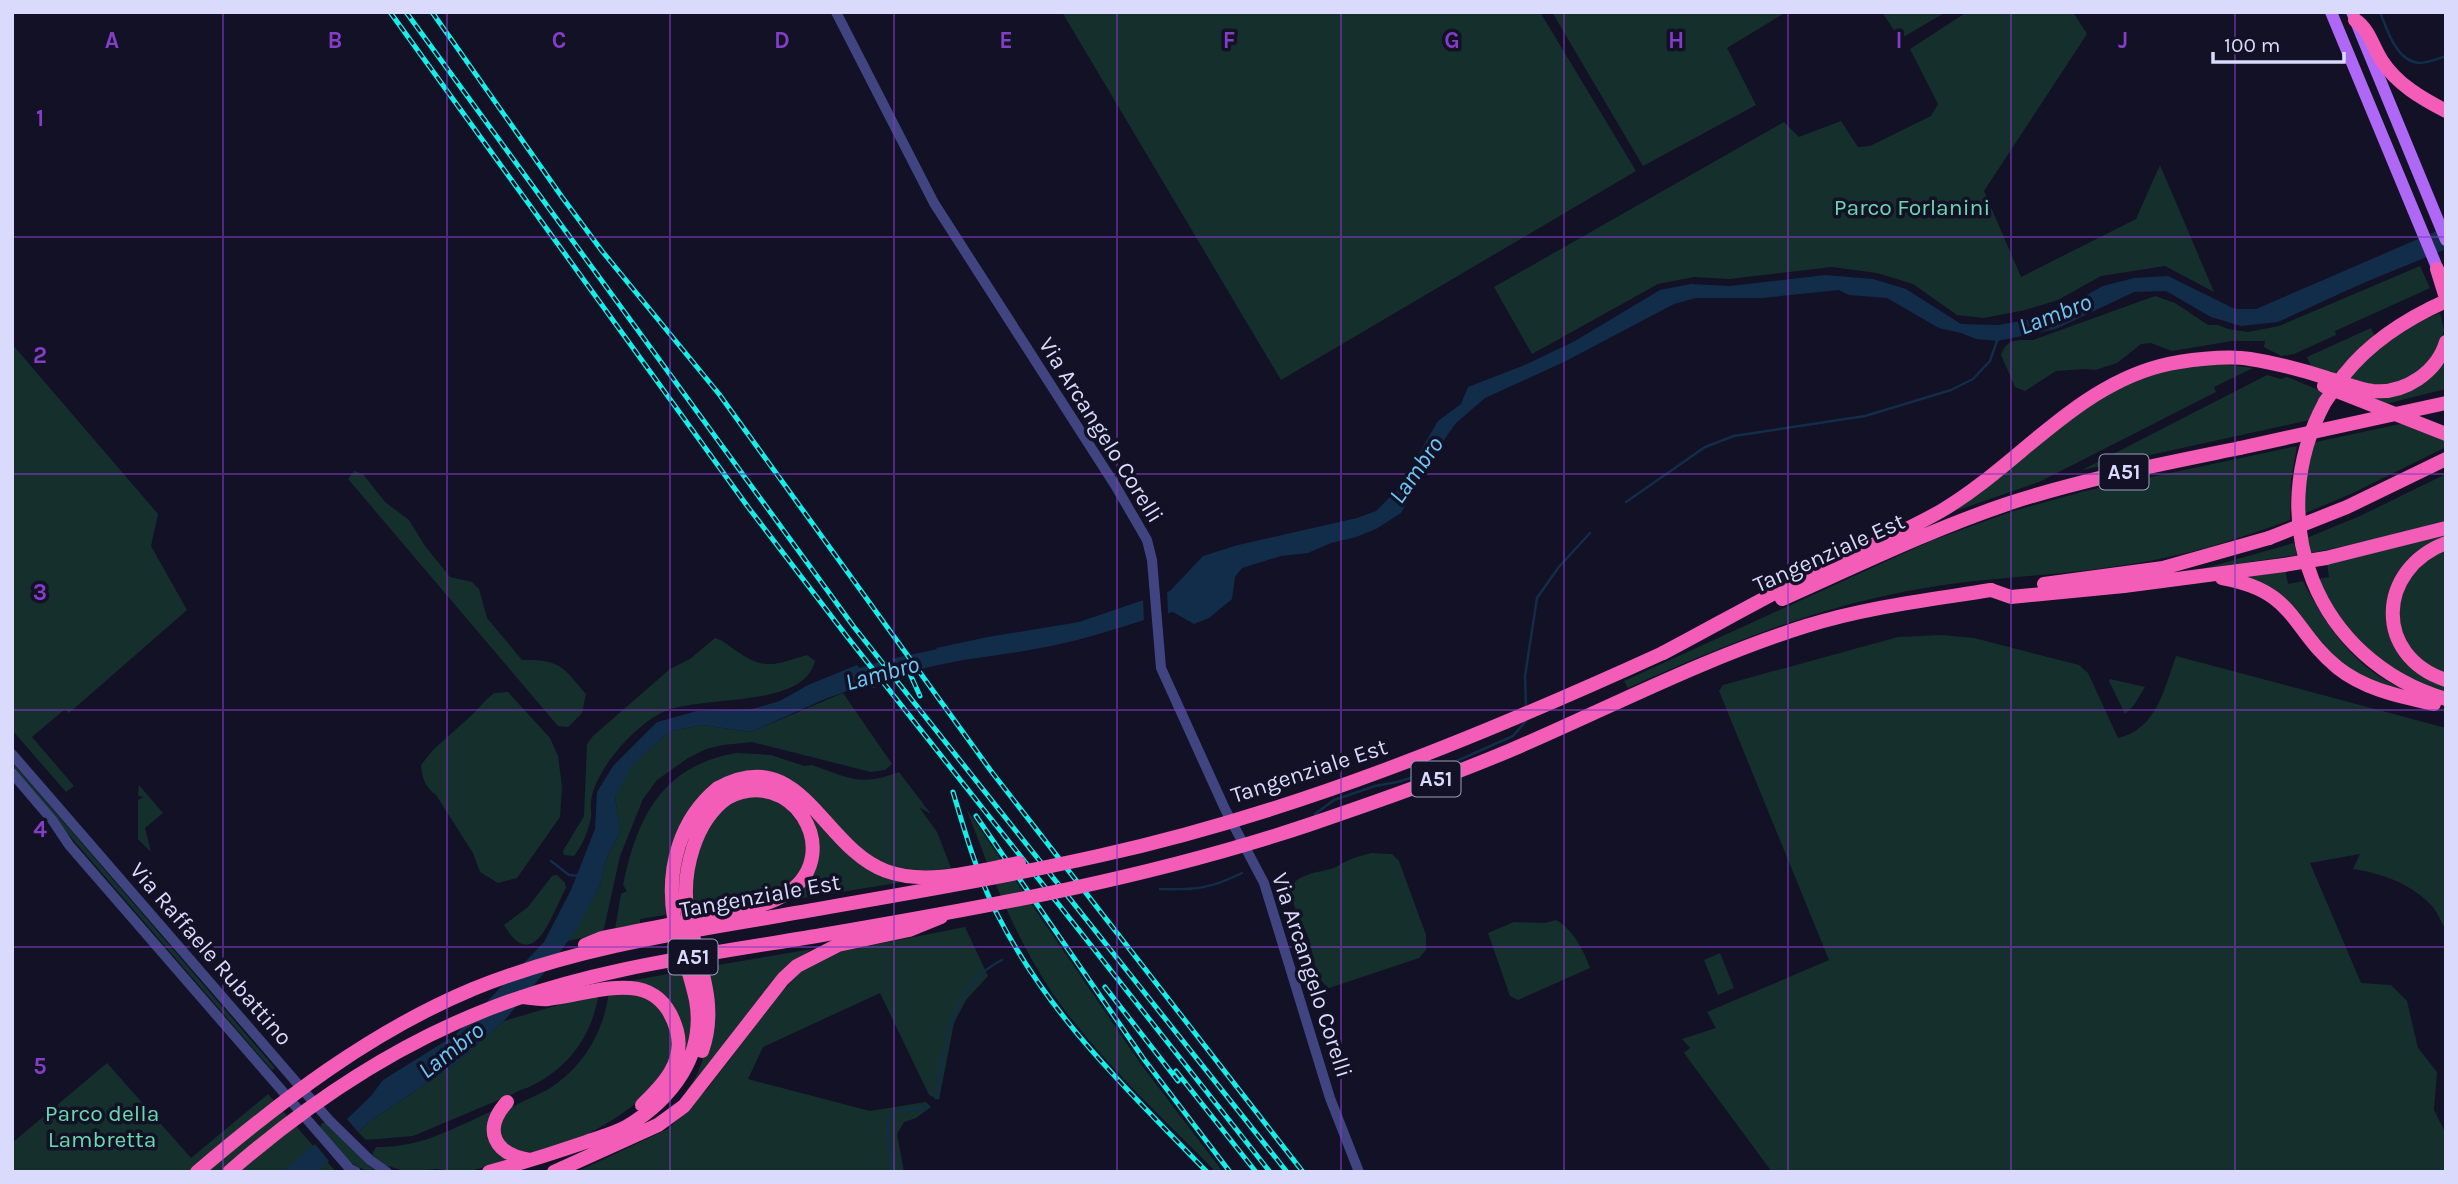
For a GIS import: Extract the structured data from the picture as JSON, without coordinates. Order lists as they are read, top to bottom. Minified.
{"streets":{"highway":["A51","Tangenziale Est"],"street":["Via Arcangelo Corelli","Via Raffaele Rubattino"]},"water":["Lambro"],"parks":["Parco Forlanini","Parco della Lambretta"],"scale_bar":"100 m","grid":{"columns":["A","B","C","D","E","F","G","H","I","J"],"rows":["1","2","3","4","5"]}}
